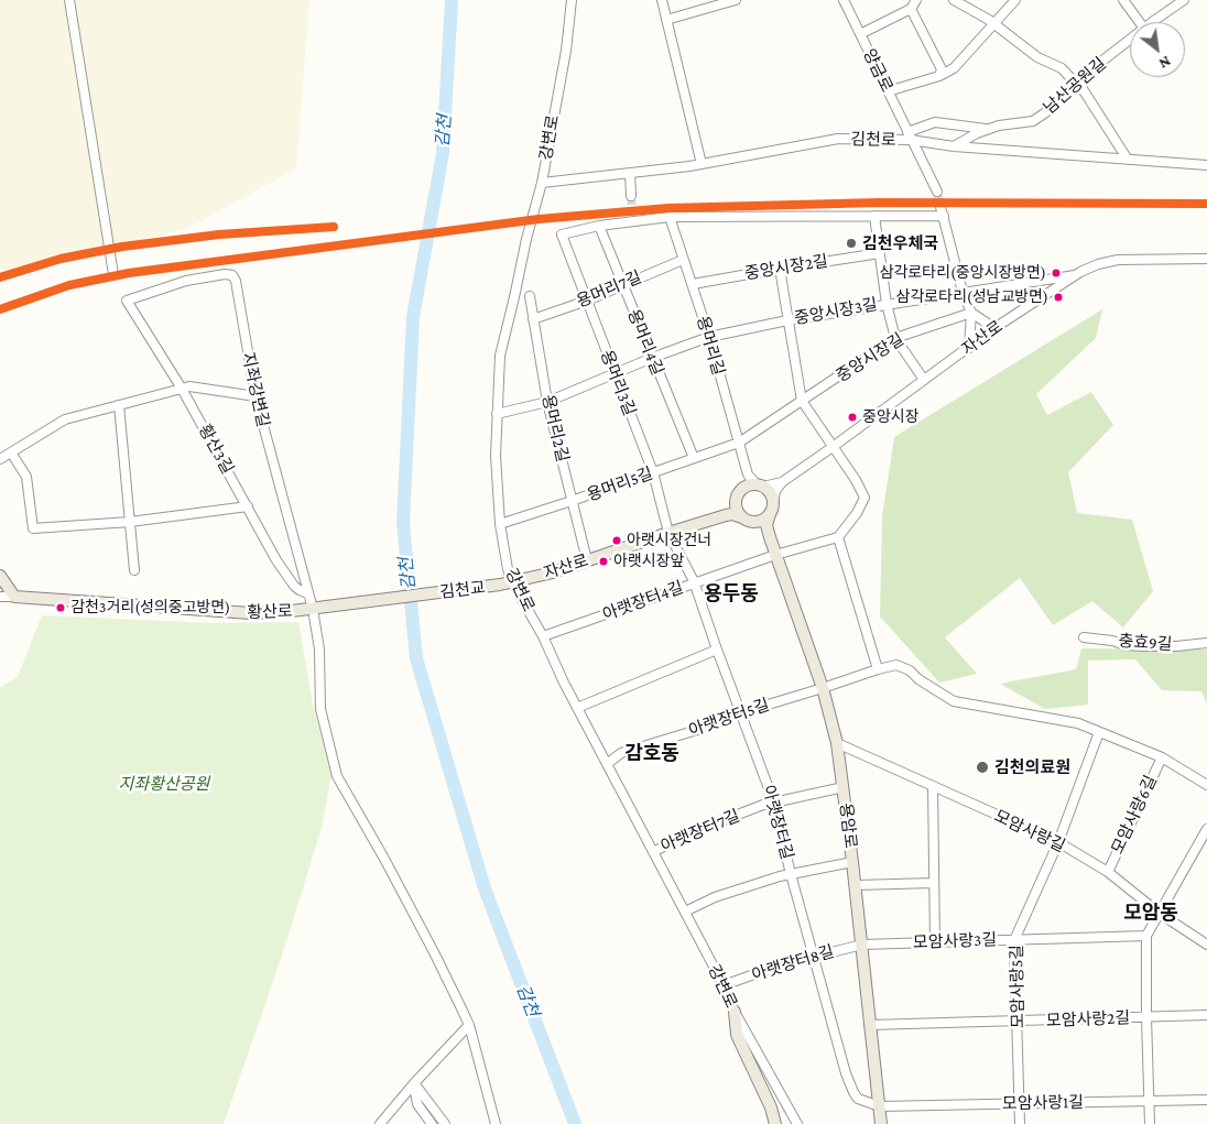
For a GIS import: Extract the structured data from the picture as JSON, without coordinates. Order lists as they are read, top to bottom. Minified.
{"streets":{"main road":["자산로","김천교","황산로","용암로"],"street":["양금로","남산공원길","강변로","김천로","중앙시장2길","용머리7길","중앙시장3길","용머리4길","용머리길","중앙시장길","용머리3길","지좌강변길","용머리2길","황산3길","용머리5길","아랫장터4길","충효9길","아랫장터5길","모암사랑6길","아랫장터길","아랫장터7길","모암사랑길","모암사랑3길","아랫장터8길","모암사랑5길","모암사랑2길","모암사랑1길"]},"crossings":[["양금로","김천로"],["남산공원길","김천로"],["강변로","김천로"],["강변로","중앙시장3길"],["강변로","자산로"],["강변로","용머리5길"],["강변로","아랫장터4길"],["강변로","아랫장터5길"],["강변로","아랫장터7길"],["강변로","아랫장터8길"],["중앙시장2길","용머리길"],["용머리7길","용머리4길"],["용머리7길","용머리길"],["용머리7길","용머리3길"],["용머리7길","용머리2길"],["중앙시장3길","자산로"],["중앙시장3길","용머리4길"],["중앙시장3길","용머리길"],["중앙시장3길","용머리3길"],["중앙시장3길","용머리2길"],["자산로","용머리3길"],["자산로","용머리2길"],["자산로","김천교"],["자산로","아랫장터길"],["용머리4길","용머리3길"],["용머리4길","용머리5길"],["용머리길","중앙시장길"],["용머리길","용머리5길"],["중앙시장길","용머리5길"],["용머리3길","용머리5길"],["용머리3길","아랫장터길"],["지좌강변길","황산3길"],["지좌강변길","황산로"],["용머리2길","용머리5길"],["김천교","황산로"],["아랫장터4길","아랫장터길"],["아랫장터4길","용암로"],["아랫장터5길","모암사랑6길"],["아랫장터5길","아랫장터길"],["아랫장터5길","용암로"],["아랫장터5길","모암사랑5길"],["모암사랑6길","모암사랑길"],["아랫장터길","용암로"],["아랫장터길","아랫장터7길"],["아랫장터길","아랫장터8길"],["아랫장터길","모암사랑1길"],["용암로","아랫장터7길"],["용암로","모암사랑길"],["용암로","모암사랑3길"],["용암로","아랫장터8길"],["용암로","모암사랑2길"],["용암로","모암사랑1길"],["모암사랑길","모암사랑5길"],["모암사랑3길","아랫장터8길"],["모암사랑3길","모암사랑5길"],["모암사랑5길","모암사랑2길"],["모암사랑5길","모암사랑1길"]],"districts":["용두동","감호동","모암동"],"water":["감천"],"parks":["지좌황산공원"],"places":["김천우체국","삼각로타리(중앙시장방면)","삼각로타리(성남교방면)","중앙시장","아랫시장건너","아랫시장앞","감천3거리(성의중고방면)","김천의료원"],"north":"bottom right"}
